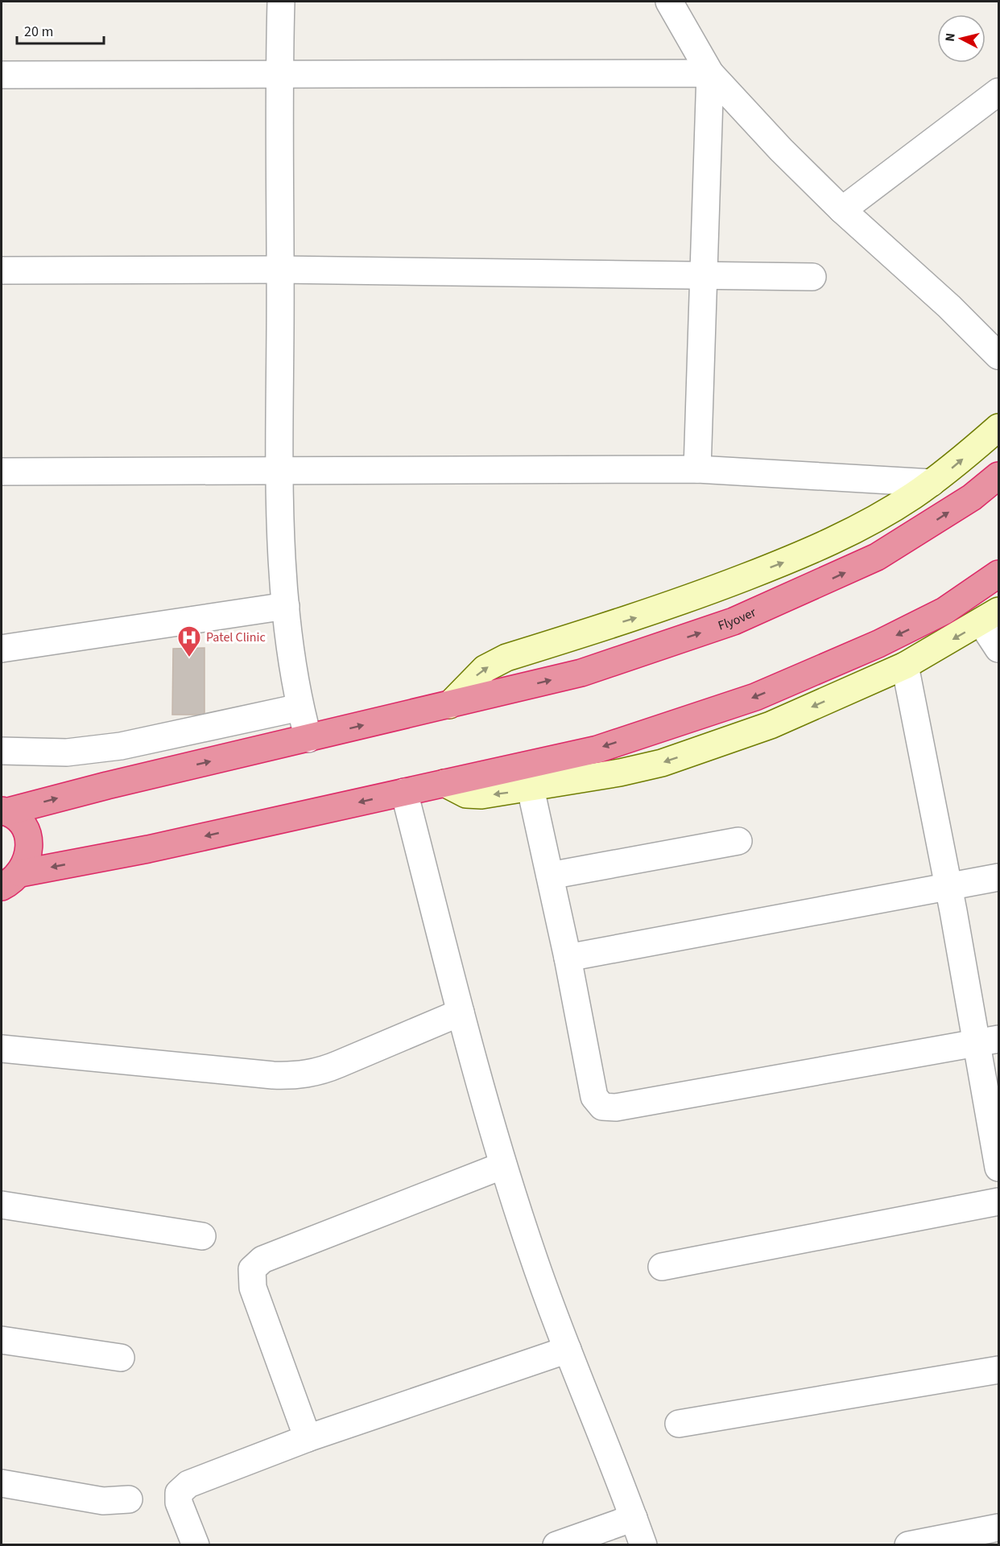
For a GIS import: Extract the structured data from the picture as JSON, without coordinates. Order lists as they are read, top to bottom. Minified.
{"streets":{"highway":["Flyover"]},"places":{"hospital":["Patel Clinic"]},"scale_bar":"20 m","north":"left"}
